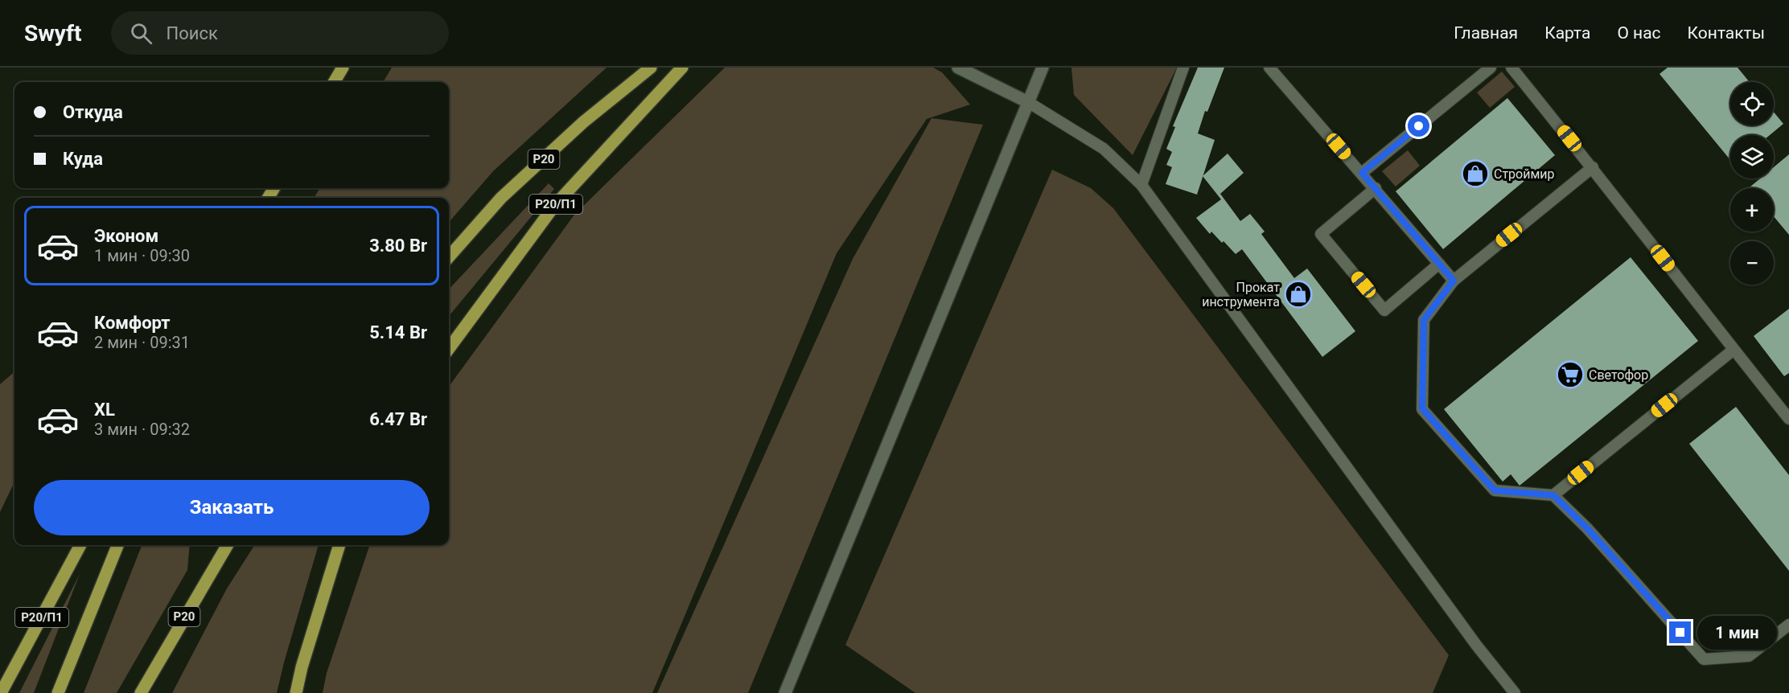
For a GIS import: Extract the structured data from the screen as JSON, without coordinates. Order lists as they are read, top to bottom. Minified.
{"streets":{"main road":["Р20","Р20/П1"]},"places":{"shop":["Строймир","Прокат инструмента"],"supermarket":["Светофор"]},"page":{"header":"Swyft","search":"Поиск","nav":["Главная","Карта","О нас","Контакты"],"map_buttons":["+","−"],"banner":["Откуда","Куда"],"list":[{"name":"Эконом","note":"1 мин · 09:30","value":"3.80 Br"},{"name":"Комфорт","note":"2 мин · 09:31","value":"5.14 Br"},{"name":"XL","note":"3 мин · 09:32","value":"6.47 Br"}],"buttons":"Заказать","bubble":"1 мин"}}
